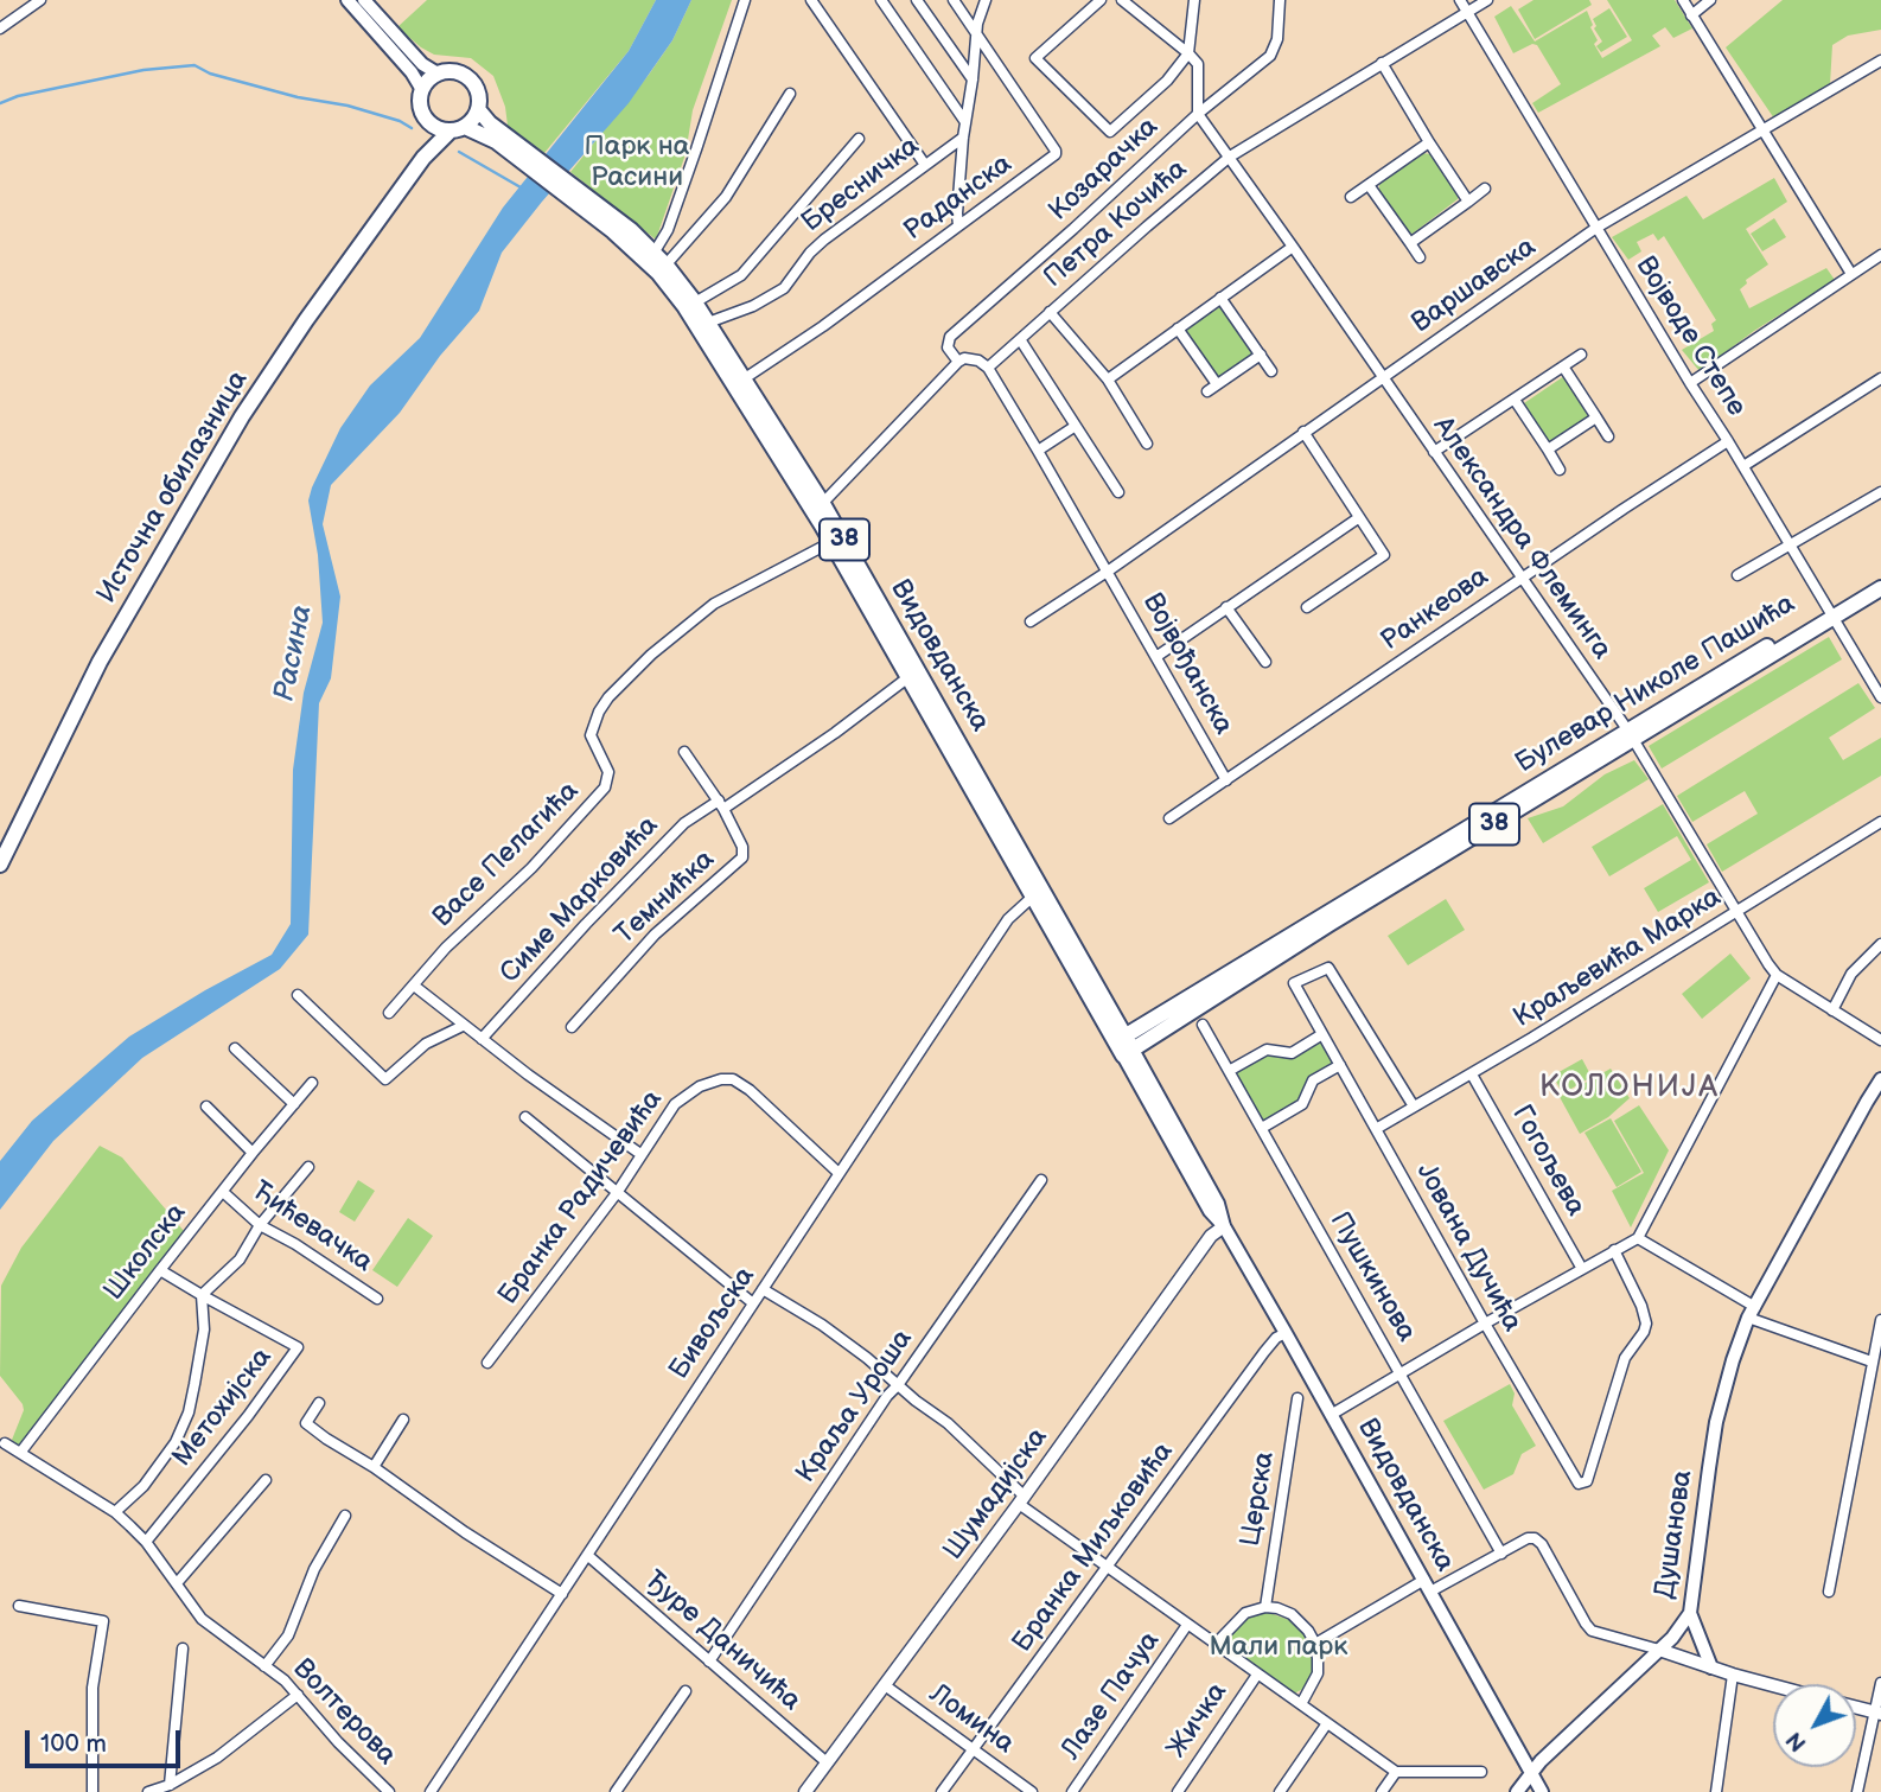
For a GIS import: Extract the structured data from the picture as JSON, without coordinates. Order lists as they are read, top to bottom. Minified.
{"streets":{"main road":["Источна обилазница","38","Видовданска","Булевар Николе Пашића","Душанова"],"street":["Козарачка","Бресничка","Раданска","Петра Кочића","Варшавска","Војводе Степе","Александра Флеминга","Ранкеова","Војвођанска","Васе Пелагића","Темнићка","Симе Марковића","Краљевића Марка","Гогољева","Бранка Радичевића","Ћићевачка","Јована Дучића","Школска","Пушкинова","Бивољска","Краља Уроша","Метохијска","Шумадијска","Церска","Бранка Миљковића","Ђуре Даничића","Лазе Пачуа","Волтерова","Ломина","Жичка"]},"crossings":[["Козарачка","Александра Флеминга"],["Бресничка","Видовданска"],["Раданска","Видовданска"],["Петра Кочића","Војводе Степе"],["Петра Кочића","Александра Флеминга"],["Петра Кочића","Војвођанска"],["Варшавска","Војводе Степе"],["Варшавска","Александра Флеминга"],["Варшавска","Војвођанска"],["Војводе Степе","Ранкеова"],["Војводе Степе","Булевар Николе Пашића"],["Источна обилазница","38"],["Александра Флеминга","Ранкеова"],["Александра Флеминга","Булевар Николе Пашића"],["Александра Флеминга","Краљевића Марка"],["38","Видовданска"],["Ранкеова","Војвођанска"],["Видовданска","Булевар Николе Пашића"],["Видовданска","Васе Пелагића"],["Видовданска","Симе Марковића"],["Видовданска","Бивољска"],["Видовданска","Шумадијска"],["Видовданска","Душанова"],["Видовданска","Бранка Миљковића"],["Темнићка","Симе Марковића"],["Краљевића Марка","Гогољева"],["Краљевића Марка","Јована Дучића"],["Бранка Радичевића","Бивољска"],["Ћићевачка","Школска"],["Школска","Волтерова"],["Бивољска","Ђуре Даничића"],["Краља Уроша","Ђуре Даничића"],["Метохијска","Волтерова"],["Шумадијска","Ђуре Даничића"],["Шумадијска","Ломина"],["Бранка Миљковића","Ломина"]],"districts":["КОЛОНИЈА"],"water":["Расина"],"parks":["Парк на Расини","Мали парк"],"scale_bar":"100 m","north":"bottom left"}
